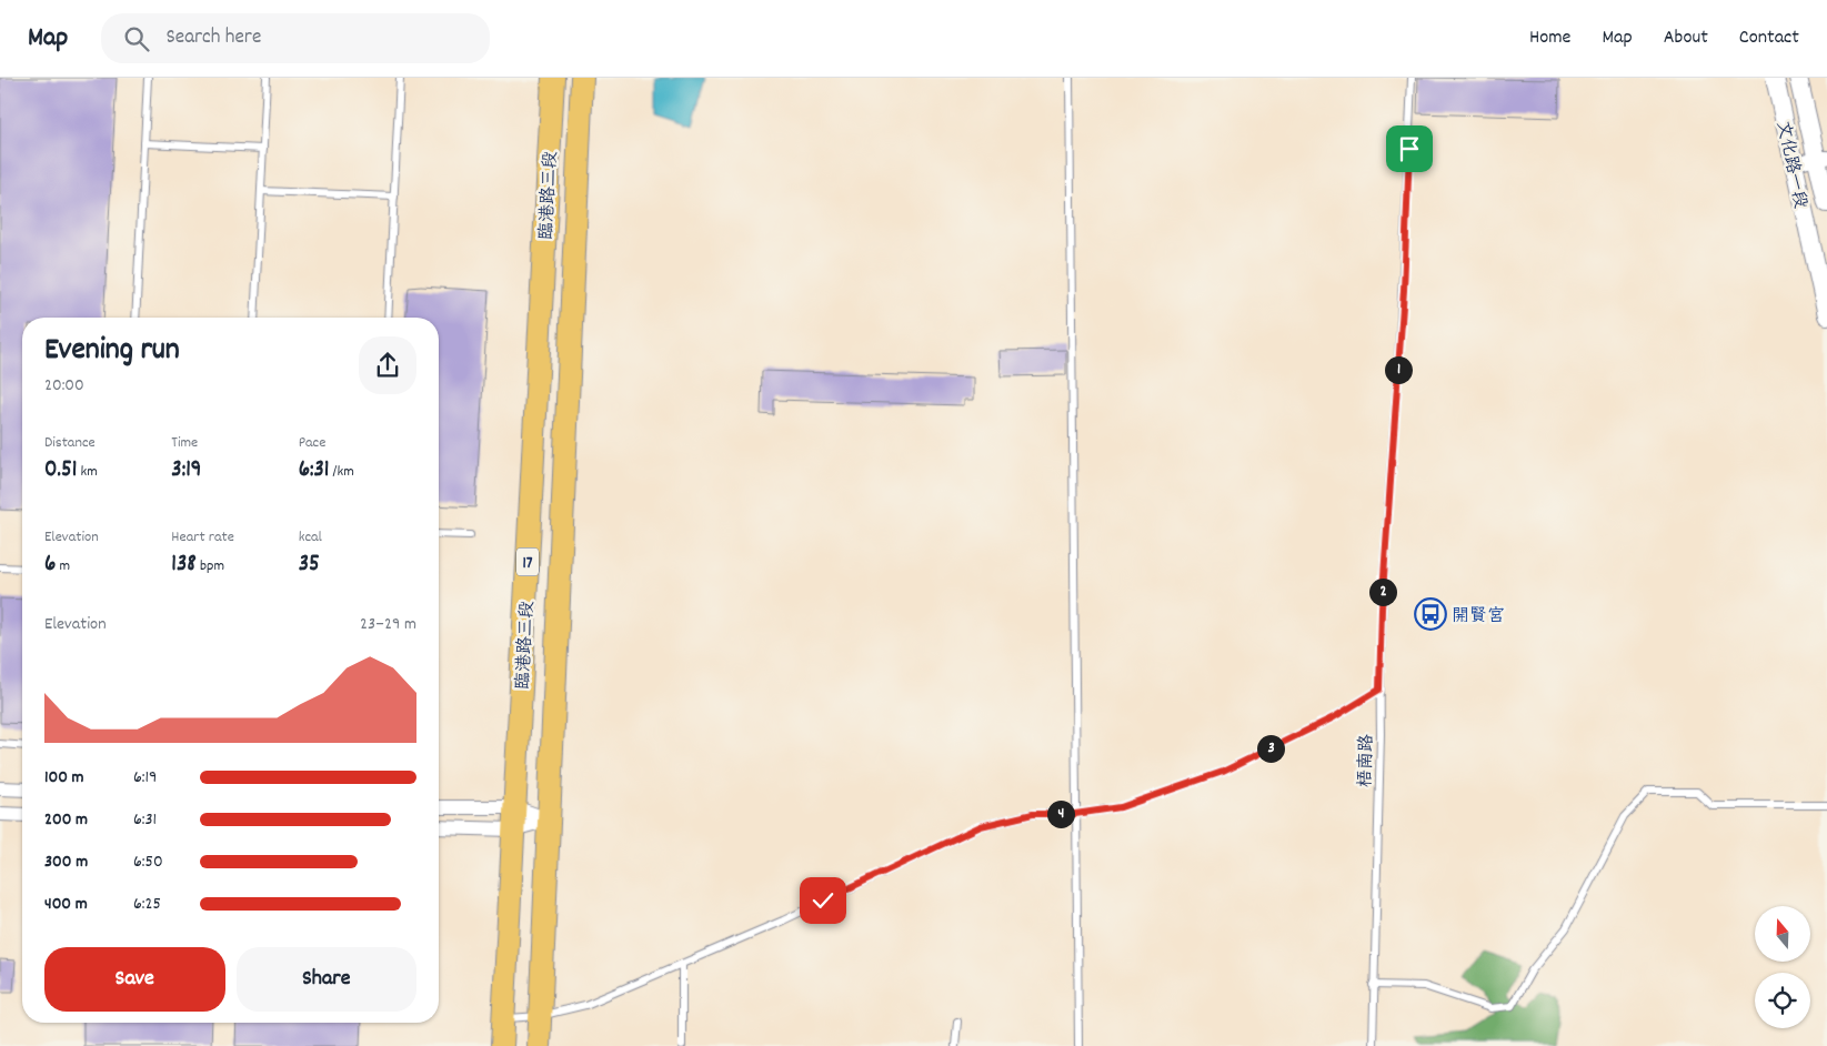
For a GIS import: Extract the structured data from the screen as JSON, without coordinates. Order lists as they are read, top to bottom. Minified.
{"streets":{"main road":["臨港路三段","17"],"street":["文化路一段"],"lane":["梧南路"]},"places":{"bus stop":["開賢宮"]},"north":"top","page":{"header":"Map","search":"Search here","nav":["Home","Map","About","Contact"],"heading":["Evening run","20:00"],"pins":["1","2","3","4"],"stats":[["Distance","0.51 km"],["Time","3:19"],["Pace","6:31 /km"],["Elevation","6 m"],["Heart rate","138 bpm"],["kcal","35"]],"chart":["Elevation","23–29 m"],"list":[{"name":"100 m","note":"6:19"},{"name":"200 m","note":"6:31"},{"name":"300 m","note":"6:50"},{"name":"400 m","note":"6:25"}],"buttons":["Save","Share"]}}
